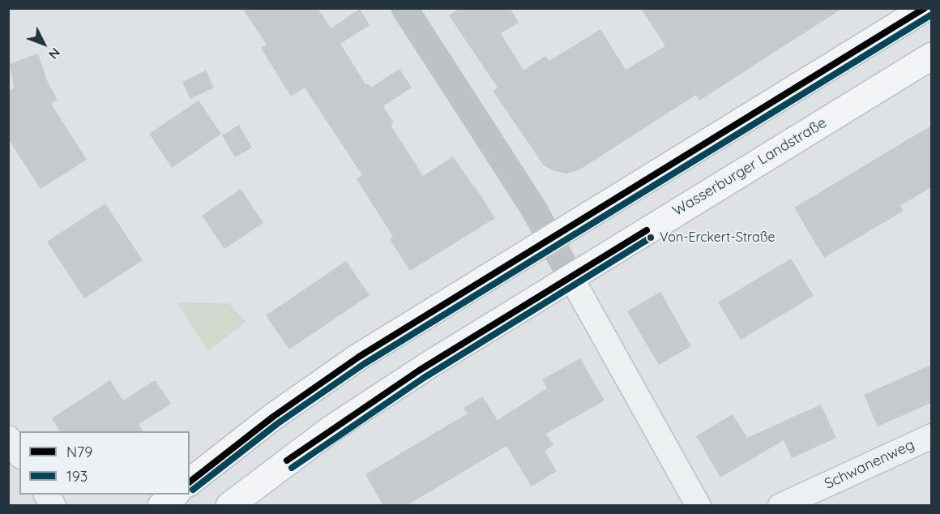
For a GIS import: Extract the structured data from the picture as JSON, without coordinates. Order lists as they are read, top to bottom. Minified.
{"streets":{"main road":["Wasserburger Landstraße"],"street":["Schwanenweg"]},"places":["Von-Erckert-Straße"],"lines":["transit line N79","transit line 193"],"legend":["N79","193"],"north":"bottom right"}
